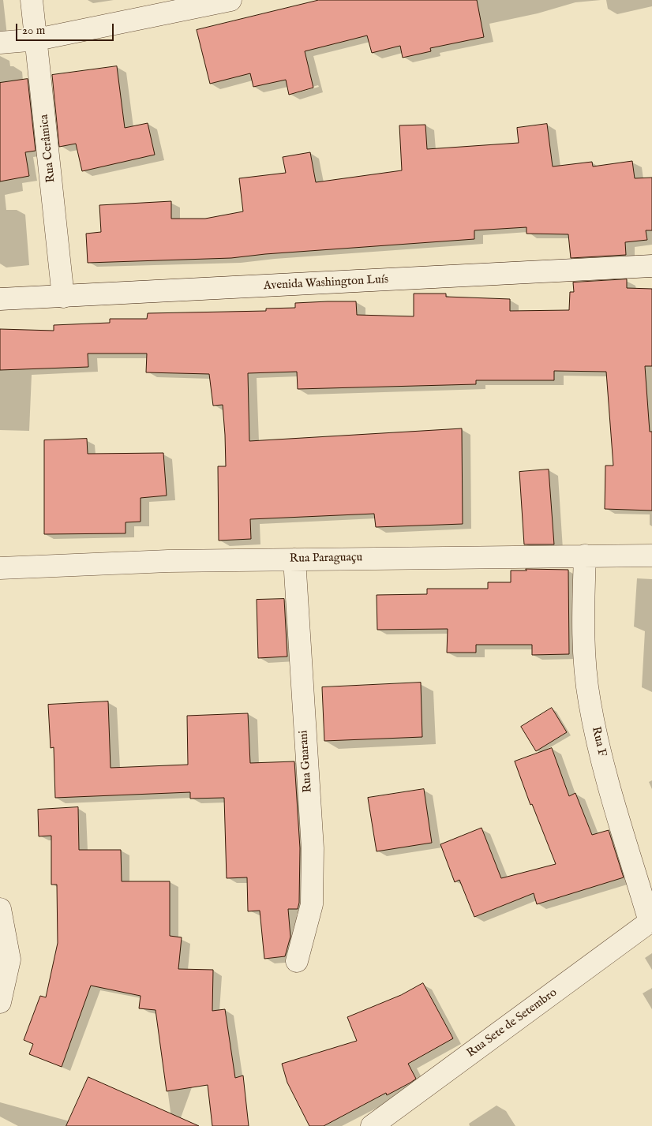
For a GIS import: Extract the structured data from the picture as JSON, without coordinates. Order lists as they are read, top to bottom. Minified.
{"streets":{"street":["Rua Cerâmica","Avenida Washington Luís","Rua Paraguaçu","Rua F","Rua Guarani","Rua Sete de Setembro"]},"crossings":[["Rua Cerâmica","Avenida Washington Luís"],["Rua Paraguaçu","Rua F"],["Rua Paraguaçu","Rua Guarani"],["Rua F","Rua Sete de Setembro"]],"scale_bar":"20 m"}
